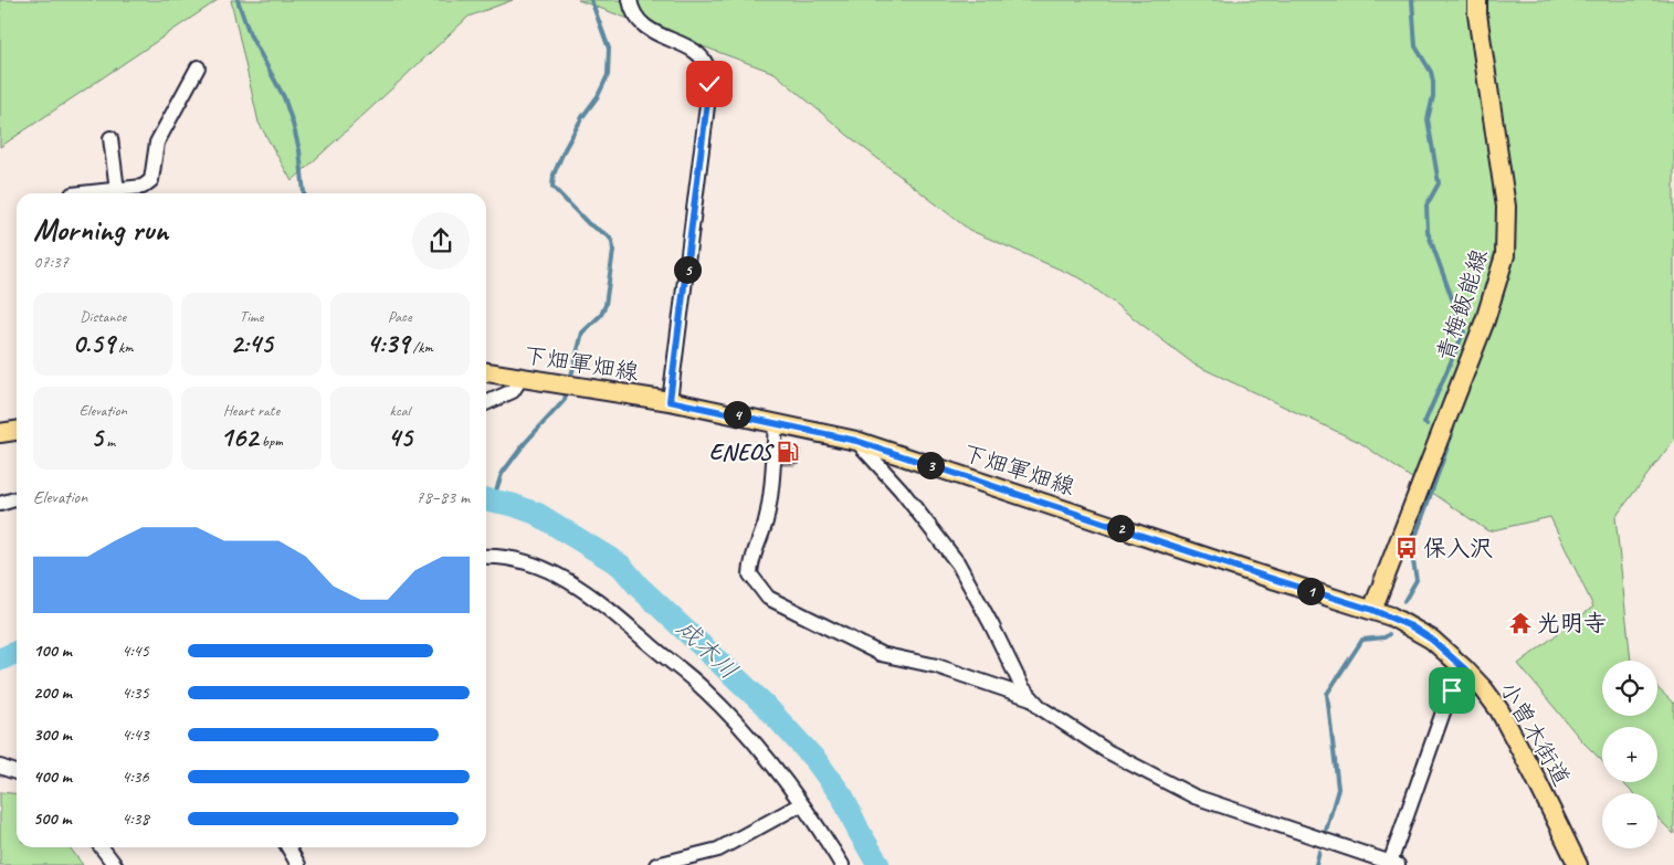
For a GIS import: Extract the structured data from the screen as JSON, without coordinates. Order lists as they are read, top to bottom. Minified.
{"streets":{"main road":["青梅飯能線","下畑軍畑線","小曽木街道"]},"crossings":[["青梅飯能線","下畑軍畑線"],["青梅飯能線","小曽木街道"],["下畑軍畑線","小曽木街道"]],"water":["成木川"],"places":{"fuel station":["ENEOS"],"bus stop":["保入沢"],"temple":["光明寺"]},"page":{"heading":["Morning run","07:37"],"pins":["5","4","3","2","1"],"stats":[["Distance","0.59 km"],["Time","2:45"],["Pace","4:39 /km"],["Elevation","5 m"],["Heart rate","162 bpm"],["kcal","45"]],"chart":["Elevation","78–83 m"],"list":[{"name":"100 m","note":"4:45"},{"name":"200 m","note":"4:35"},{"name":"300 m","note":"4:43"},{"name":"400 m","note":"4:36"},{"name":"500 m","note":"4:38"}],"map_buttons":["+","−"]}}
